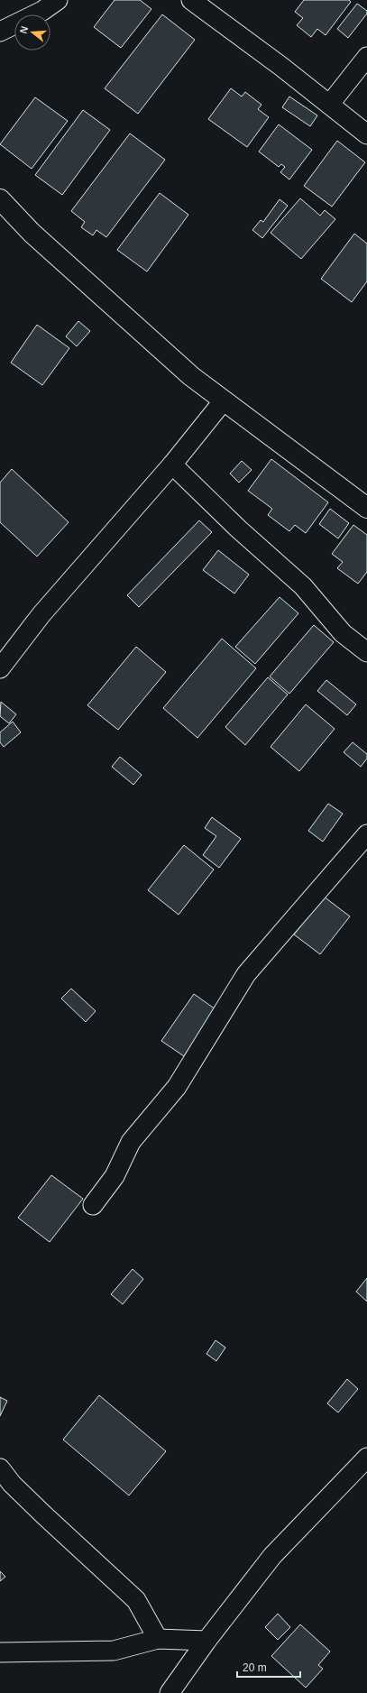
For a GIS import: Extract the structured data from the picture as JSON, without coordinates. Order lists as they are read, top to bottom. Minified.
{"scale_bar":"20 m","north":"left"}
